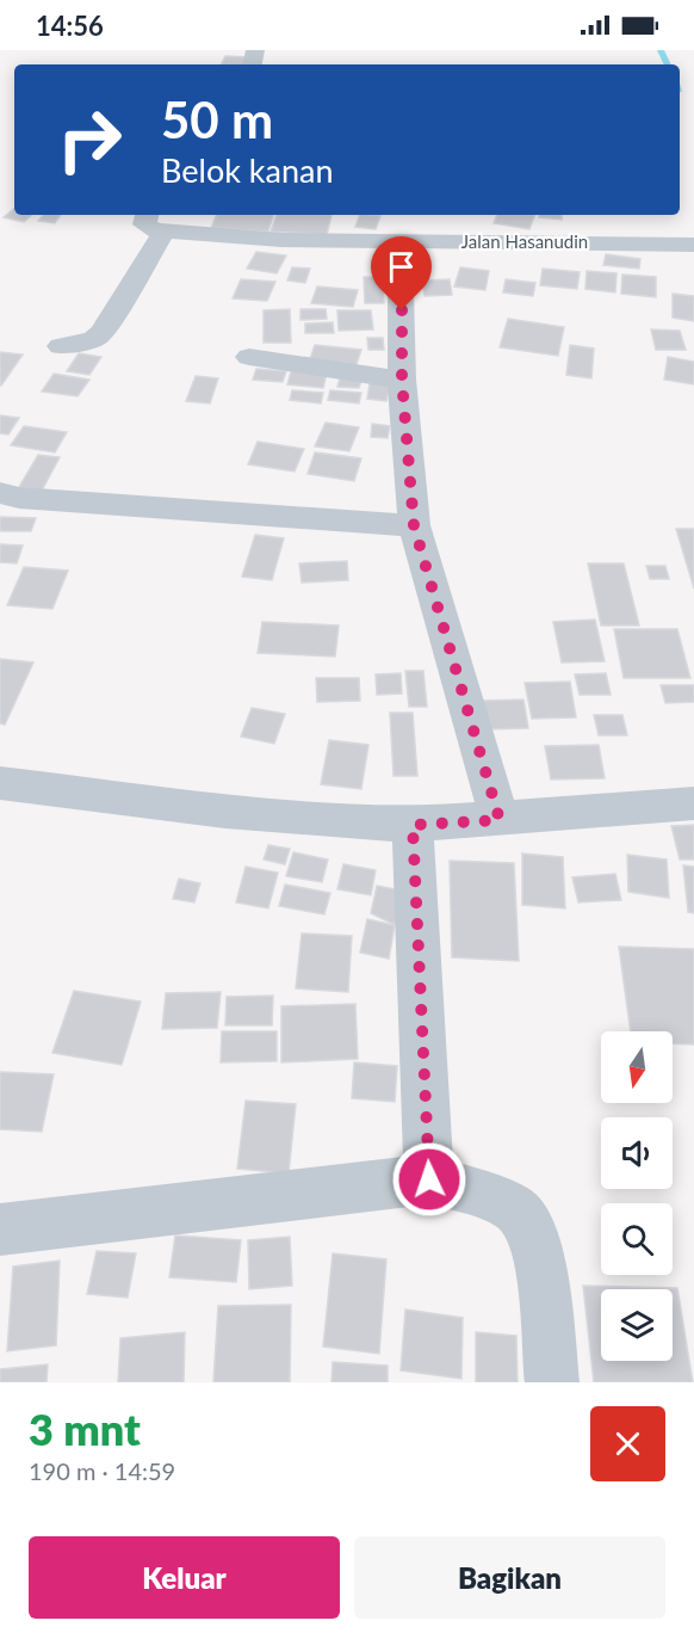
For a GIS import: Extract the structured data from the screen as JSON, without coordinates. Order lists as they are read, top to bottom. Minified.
{"streets":{"street":["Jalan Hasanudin"]},"north":"bottom","page":{"status":"14:56","turn":["50 m","Belok kanan"],"heading":["3 mnt","190 m · 14:59"],"buttons":["Keluar","Bagikan"]}}
